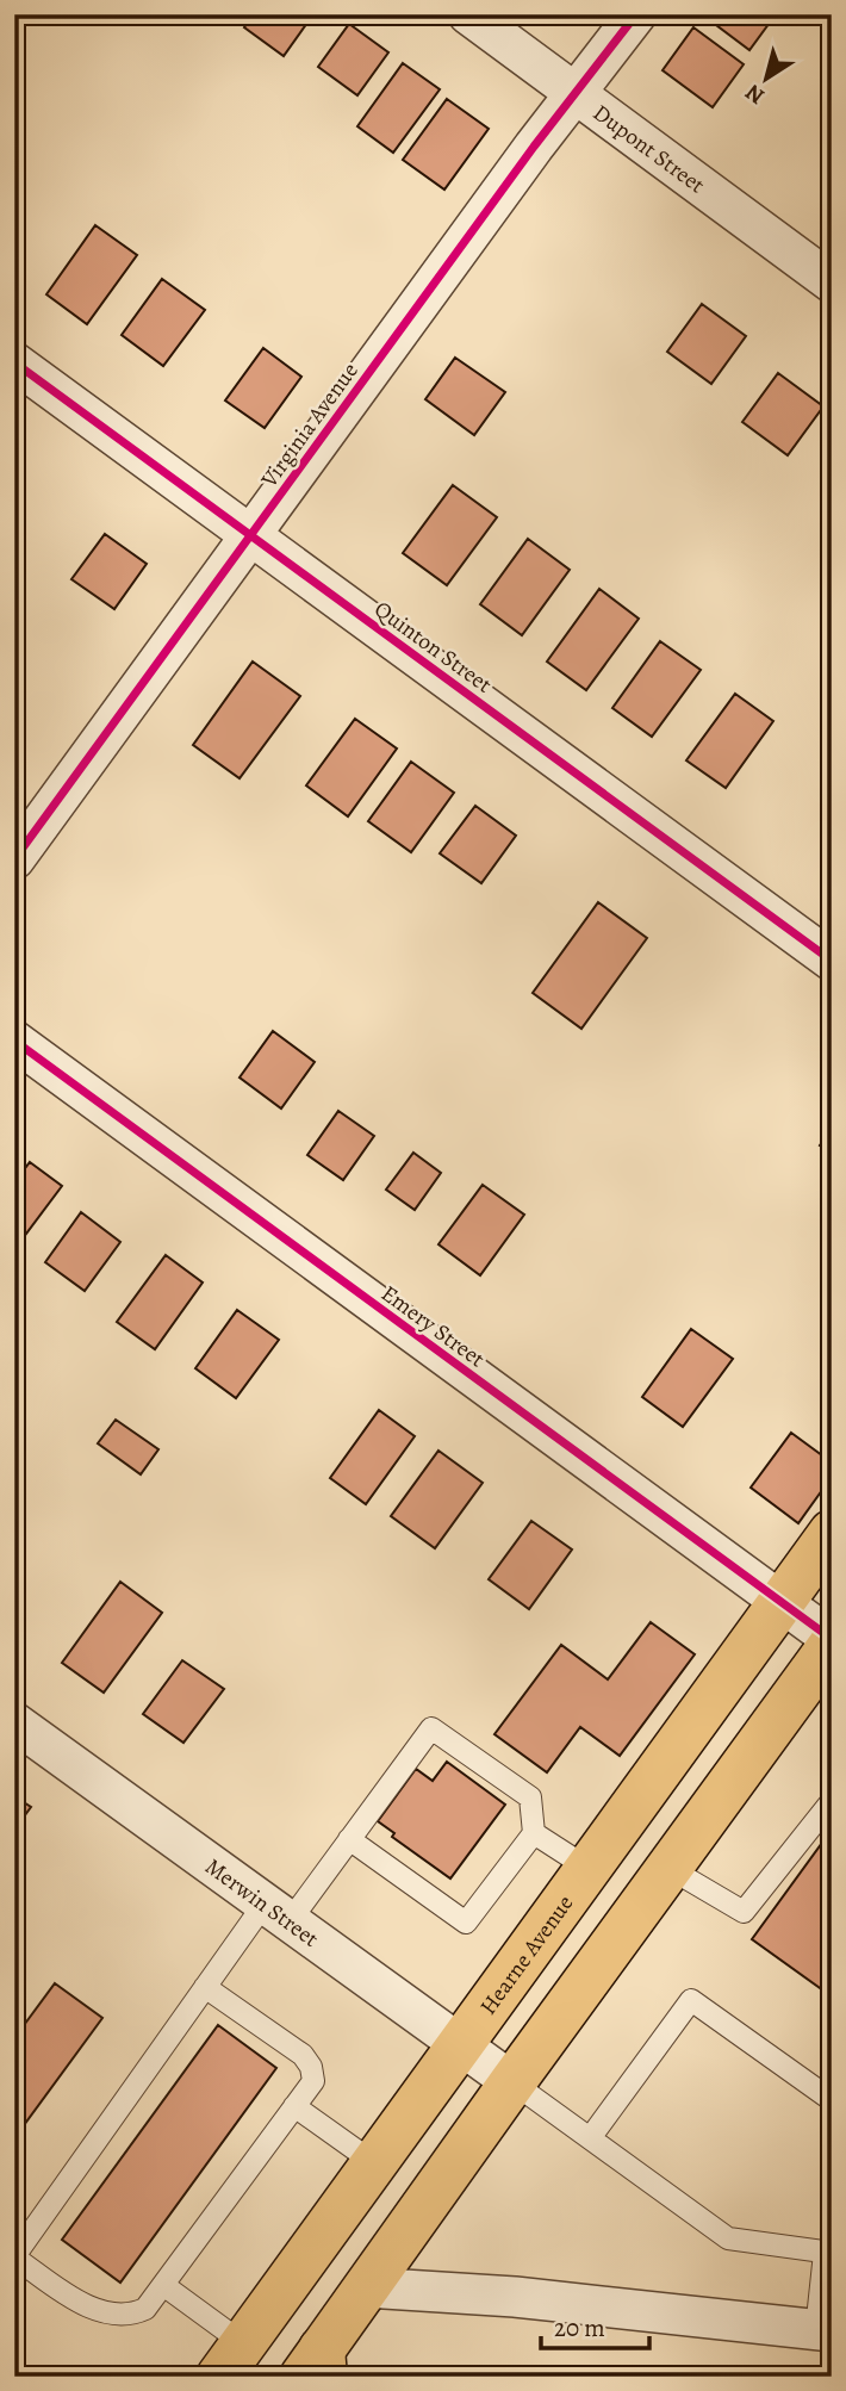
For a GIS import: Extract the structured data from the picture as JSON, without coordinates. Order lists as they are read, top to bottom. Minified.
{"streets":{"main road":["Hearne Avenue"],"street":["Dupont Street","Virginia Avenue","Quinton Street","Emery Street","Merwin Street"]},"crossings":[["Dupont Street","Virginia Avenue"],["Virginia Avenue","Quinton Street"],["Emery Street","Hearne Avenue"],["Merwin Street","Hearne Avenue"]],"scale_bar":"20 m","north":"bottom left"}
